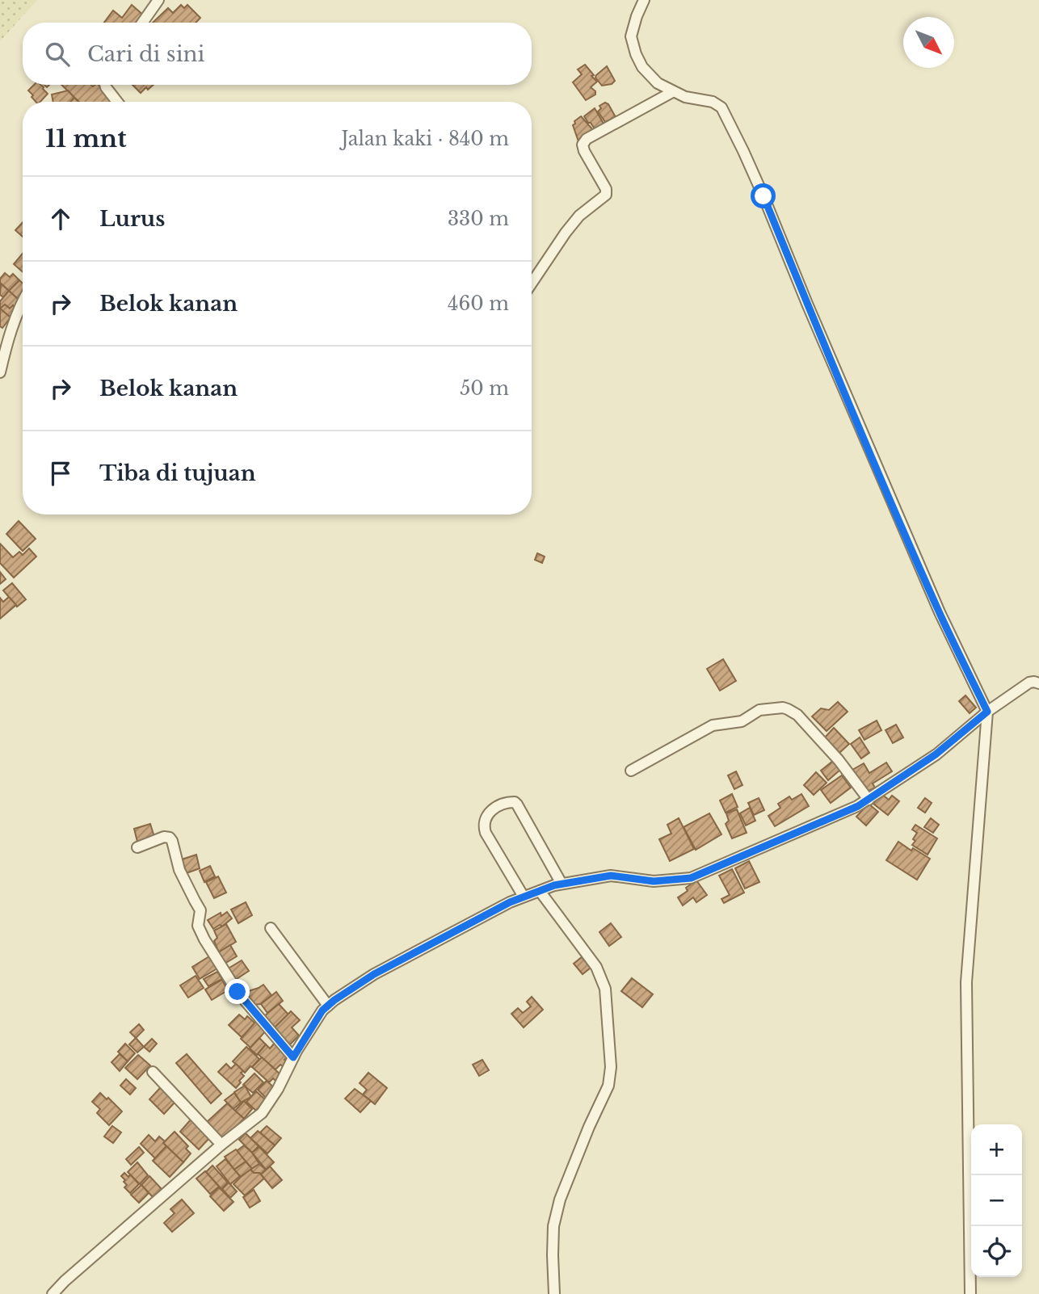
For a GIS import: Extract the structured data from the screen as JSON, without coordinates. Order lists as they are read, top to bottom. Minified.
{"north":"bottom right","page":{"search":"Cari di sini","heading":["11 mnt","Jalan kaki · 840 m"],"list":[["Lurus","330 m"],["Belok kanan","460 m"],["Belok kanan","50 m"],"Tiba di tujuan"],"map_buttons":["+","−"]}}
